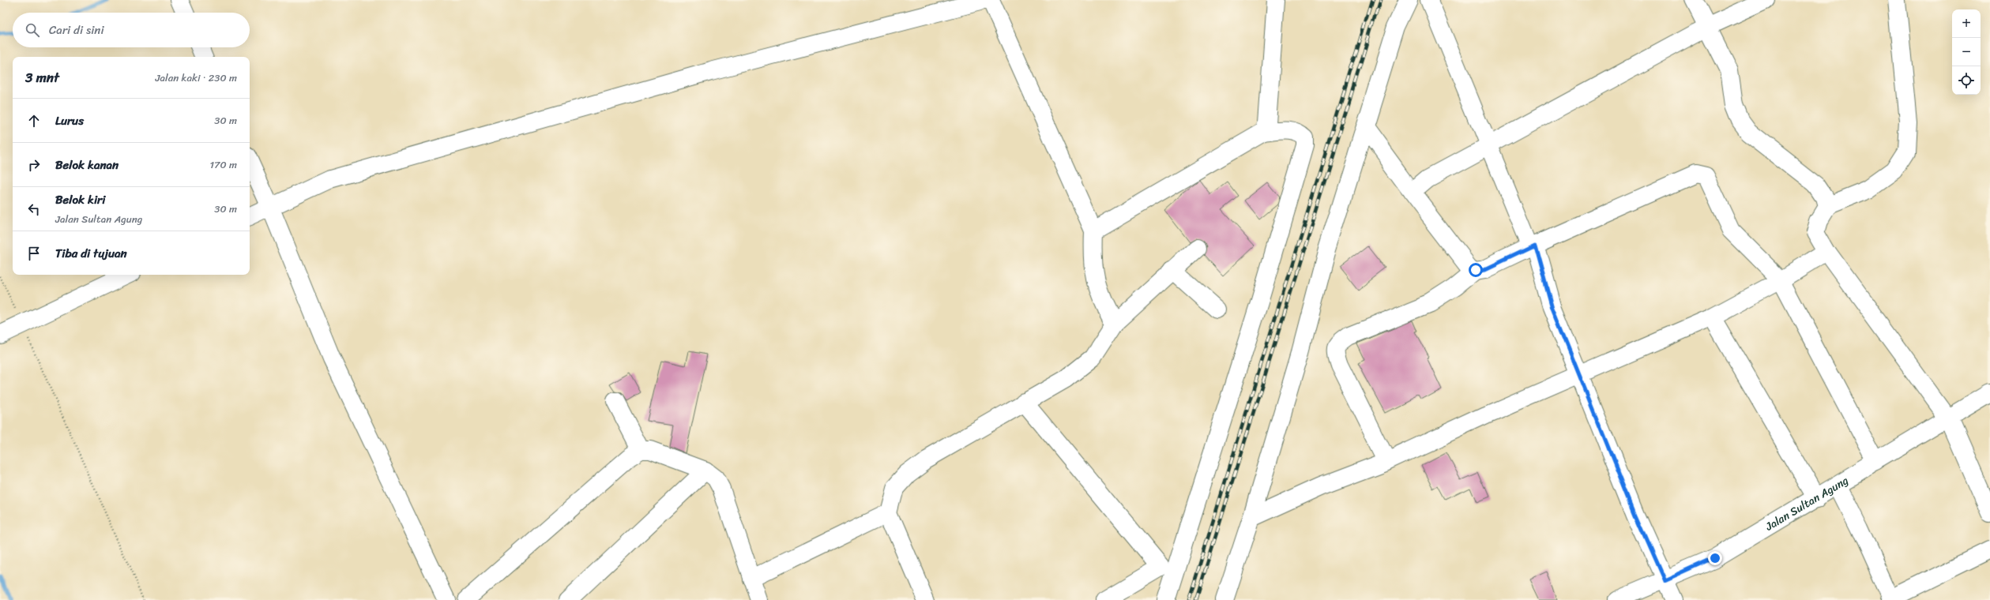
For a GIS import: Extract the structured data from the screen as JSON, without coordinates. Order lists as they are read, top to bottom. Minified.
{"streets":{"street":["Jalan Sultan Agung"]},"page":{"map_buttons":["+","−"],"search":"Cari di sini","heading":["3 mnt","Jalan kaki · 230 m"],"list":[["Lurus","30 m"],["Belok kanan","170 m"],["Belok kiri","Jalan Sultan Agung","30 m"],"Tiba di tujuan"]}}
